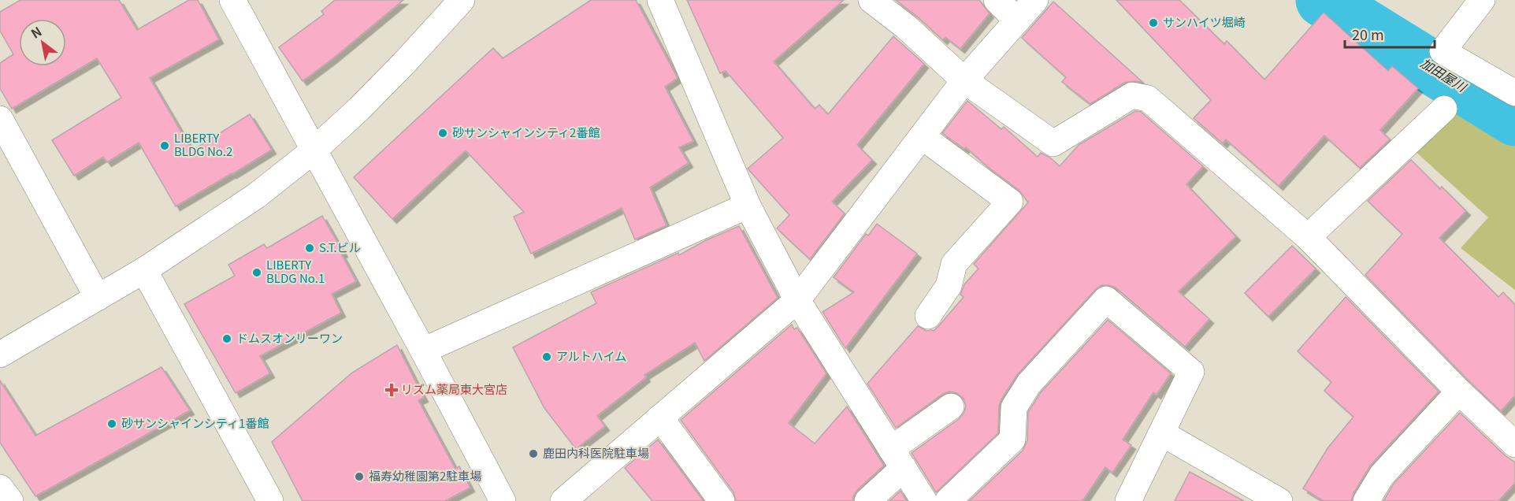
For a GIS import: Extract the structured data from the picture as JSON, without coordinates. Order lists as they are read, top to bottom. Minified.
{"water":["加田屋川"],"places":{"other":["サンハイツ堀崎","砂サンシャインシティ2番館","LIBERTY BLDG No.2","S.T.ビル","LIBERTY BLDG No.1","ドムスオンリーワン","アルトハイム","砂サンシャインシティ1番館","鹿田内科医院駐車場","福寿幼稚園第2駐車場"],"health":["リズム薬局東大宮店"]},"scale_bar":"20 m","north":"top left"}
